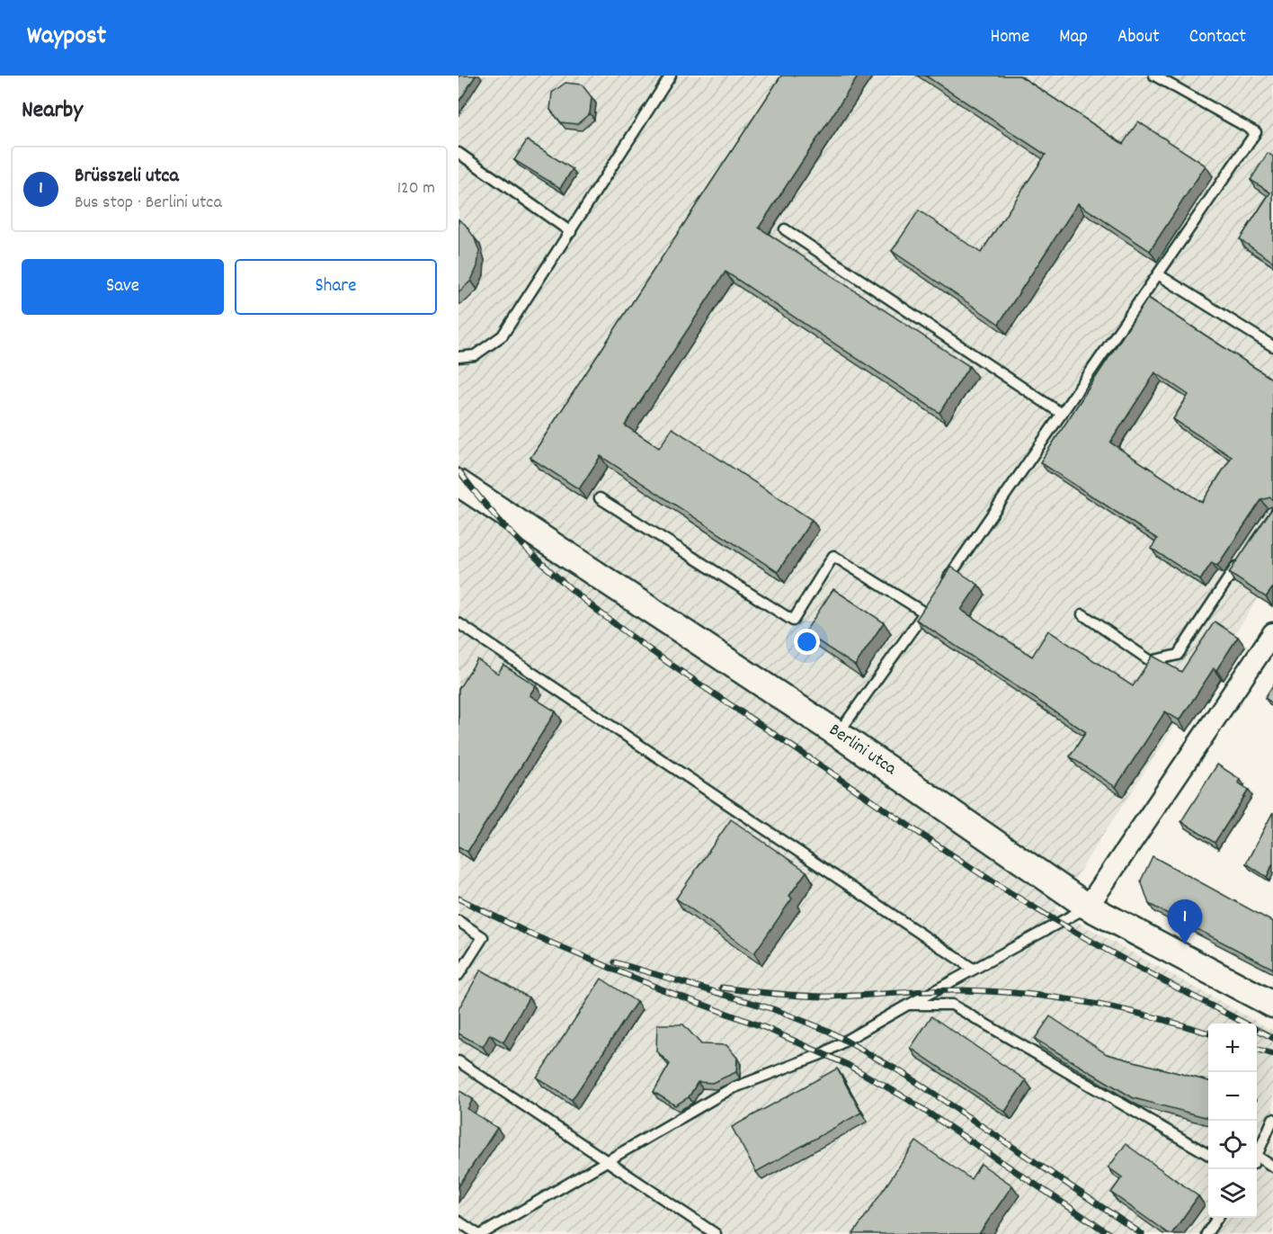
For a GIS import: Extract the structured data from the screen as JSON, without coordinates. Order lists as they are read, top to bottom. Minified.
{"streets":{"street":["Berlini utca"]},"page":{"header":"Waypost","nav":["Home","Map","About","Contact"],"heading":"Nearby","list":[{"mark":"1","name":"Brüsszeli utca","note":"Bus stop · Berlini utca","value":"120 m"}],"buttons":["Save","Share"],"pins":"1","map_buttons":["+","−"]}}
